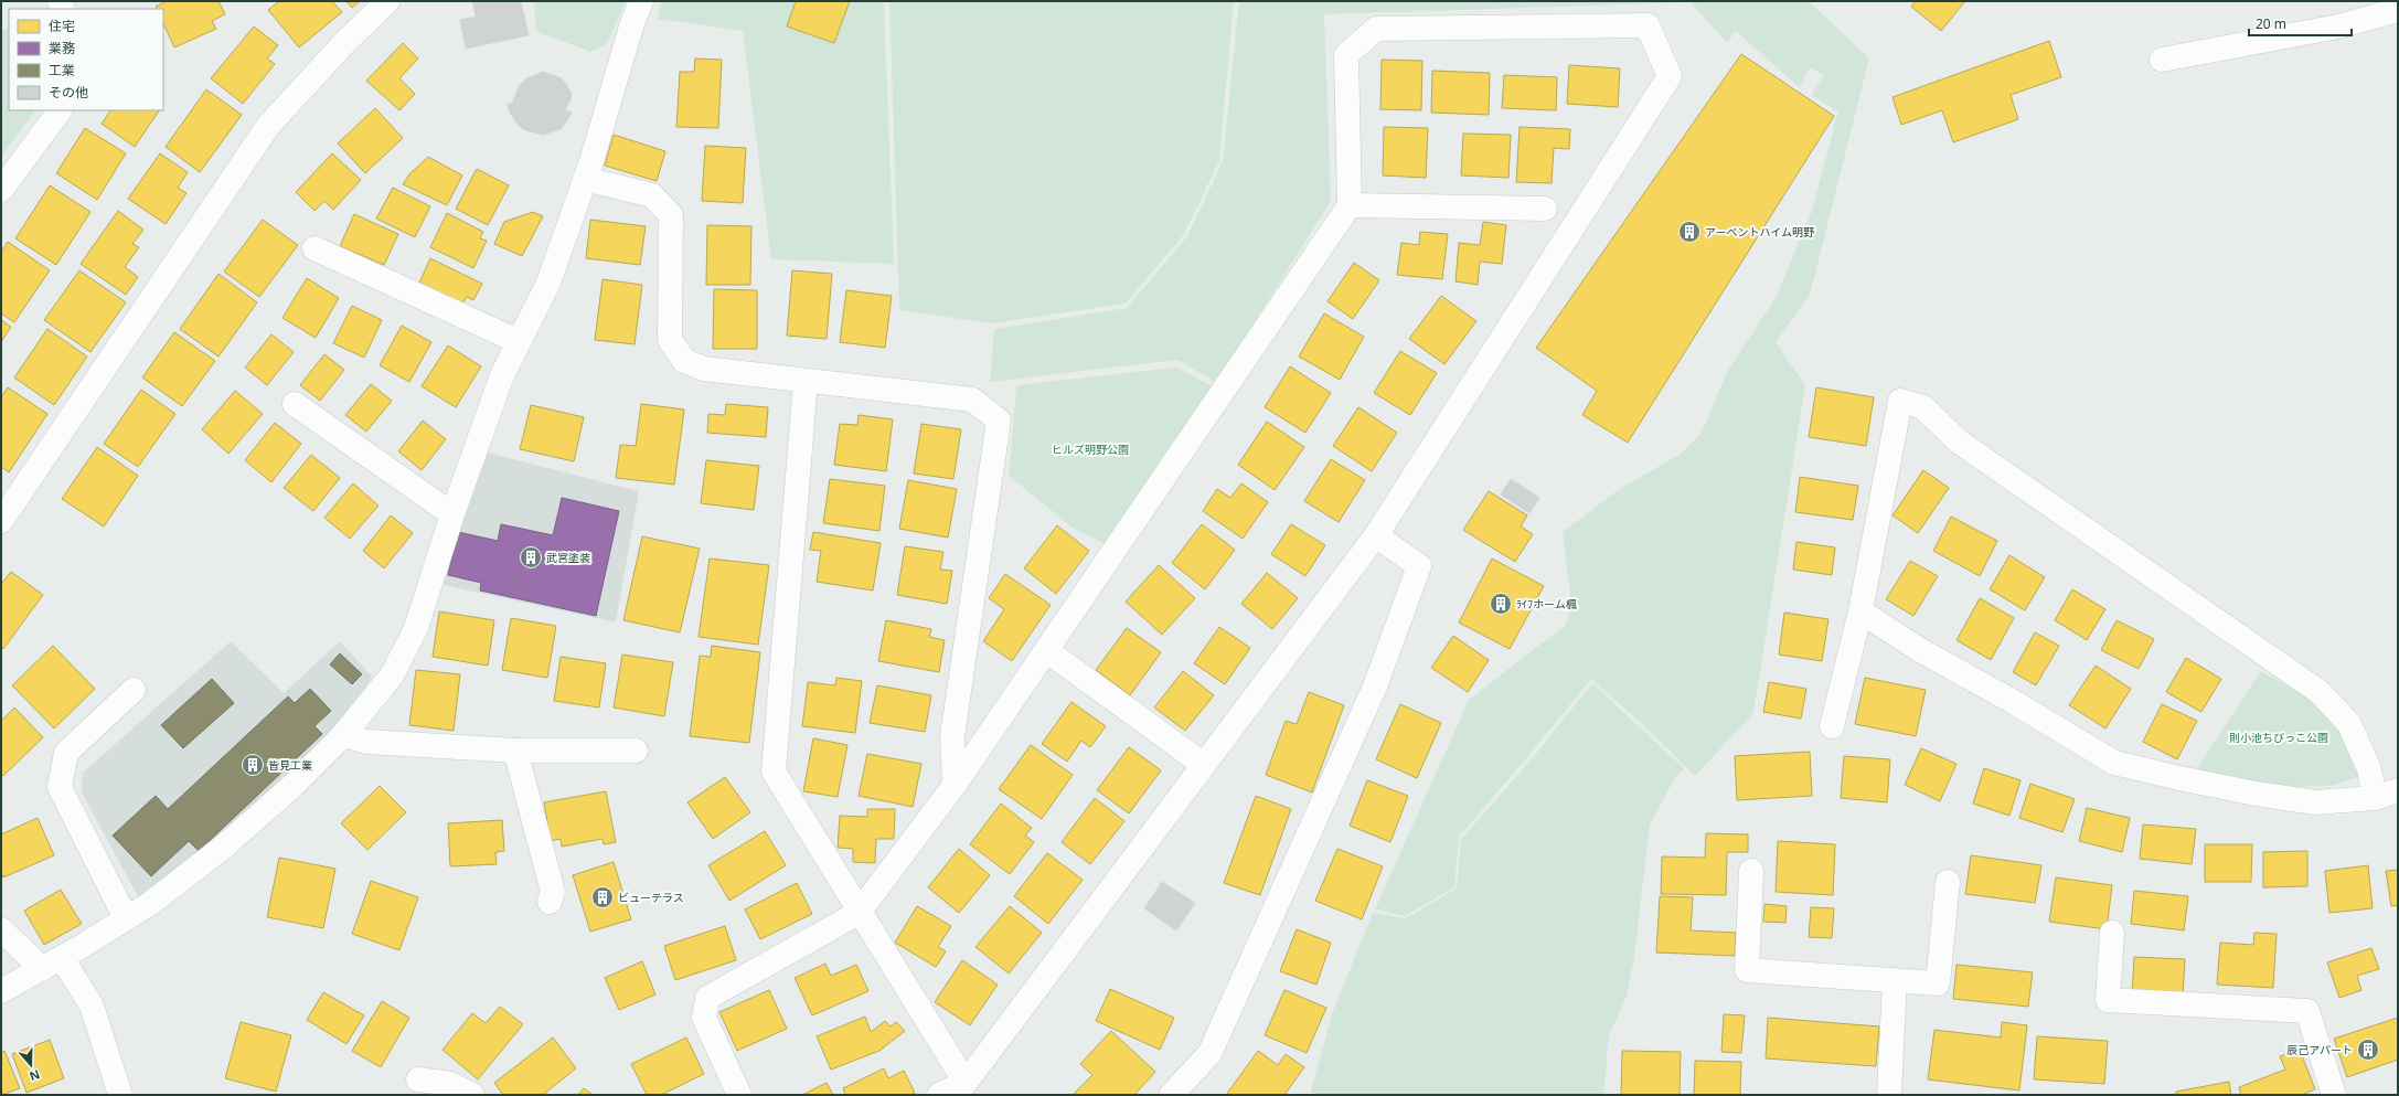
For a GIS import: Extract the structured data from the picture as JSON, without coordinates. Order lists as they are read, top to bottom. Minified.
{"parks":["ヒルズ明野公園","則小池ちびっこ公園"],"places":{"building":["アーベントハイム明野","武宮塗装","ﾗｲﾌホーム楓","皆見工業","ビューテラス","辰己アパート"]},"legend":["住宅","業務","工業","その他"],"scale_bar":"20 m","north":"bottom"}
